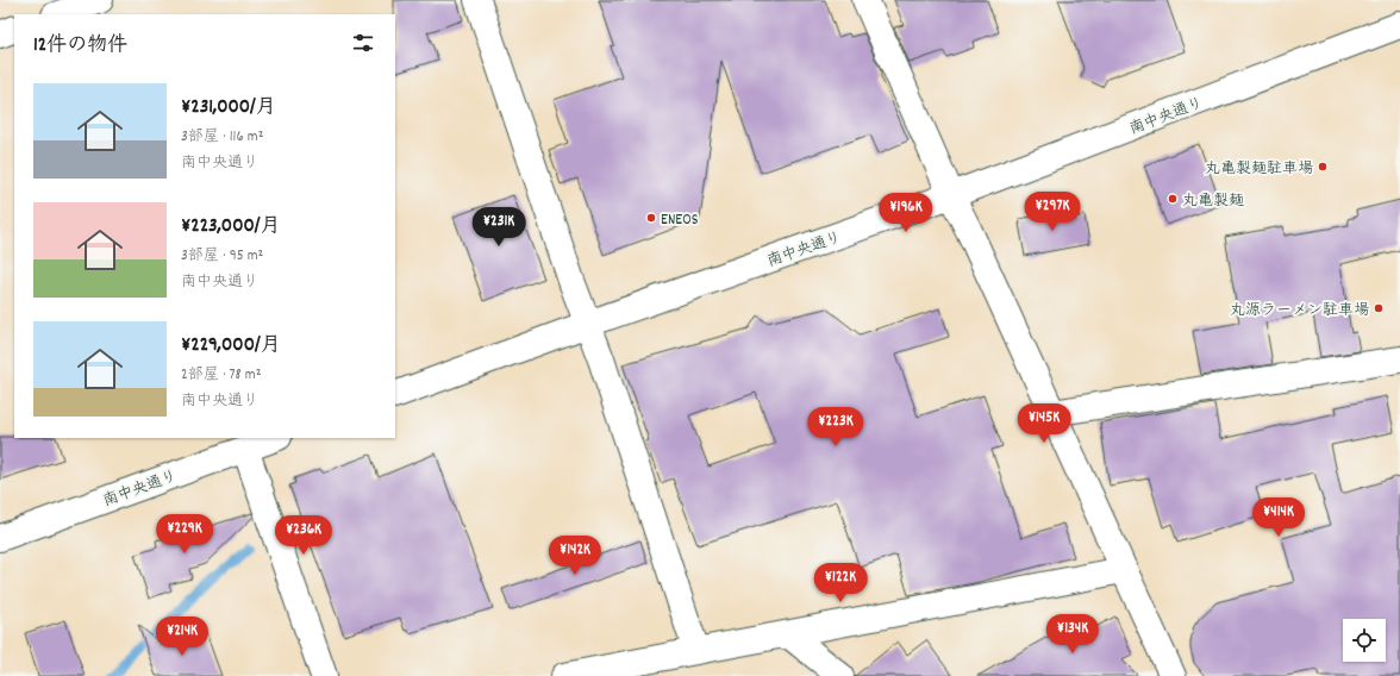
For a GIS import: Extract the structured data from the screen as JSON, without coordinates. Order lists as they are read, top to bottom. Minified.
{"streets":{"street":["南中央通り"]},"places":["丸亀製麺駐車場","丸亀製麺","ENEOS","丸源ラーメン駐車場"],"page":{"heading":"12件の物件","list":[{"name":"¥231,000/月","note":"3部屋 · 116 m² · 南中央通り"},{"name":"¥223,000/月","note":"3部屋 · 95 m² · 南中央通り"},{"name":"¥229,000/月","note":"2部屋 · 78 m² · 南中央通り"}],"price":["¥297K","¥196K","¥231K","¥145K","¥223K","¥414K","¥229K","¥236K","¥142K","¥122K","¥134K","¥214K"]}}
